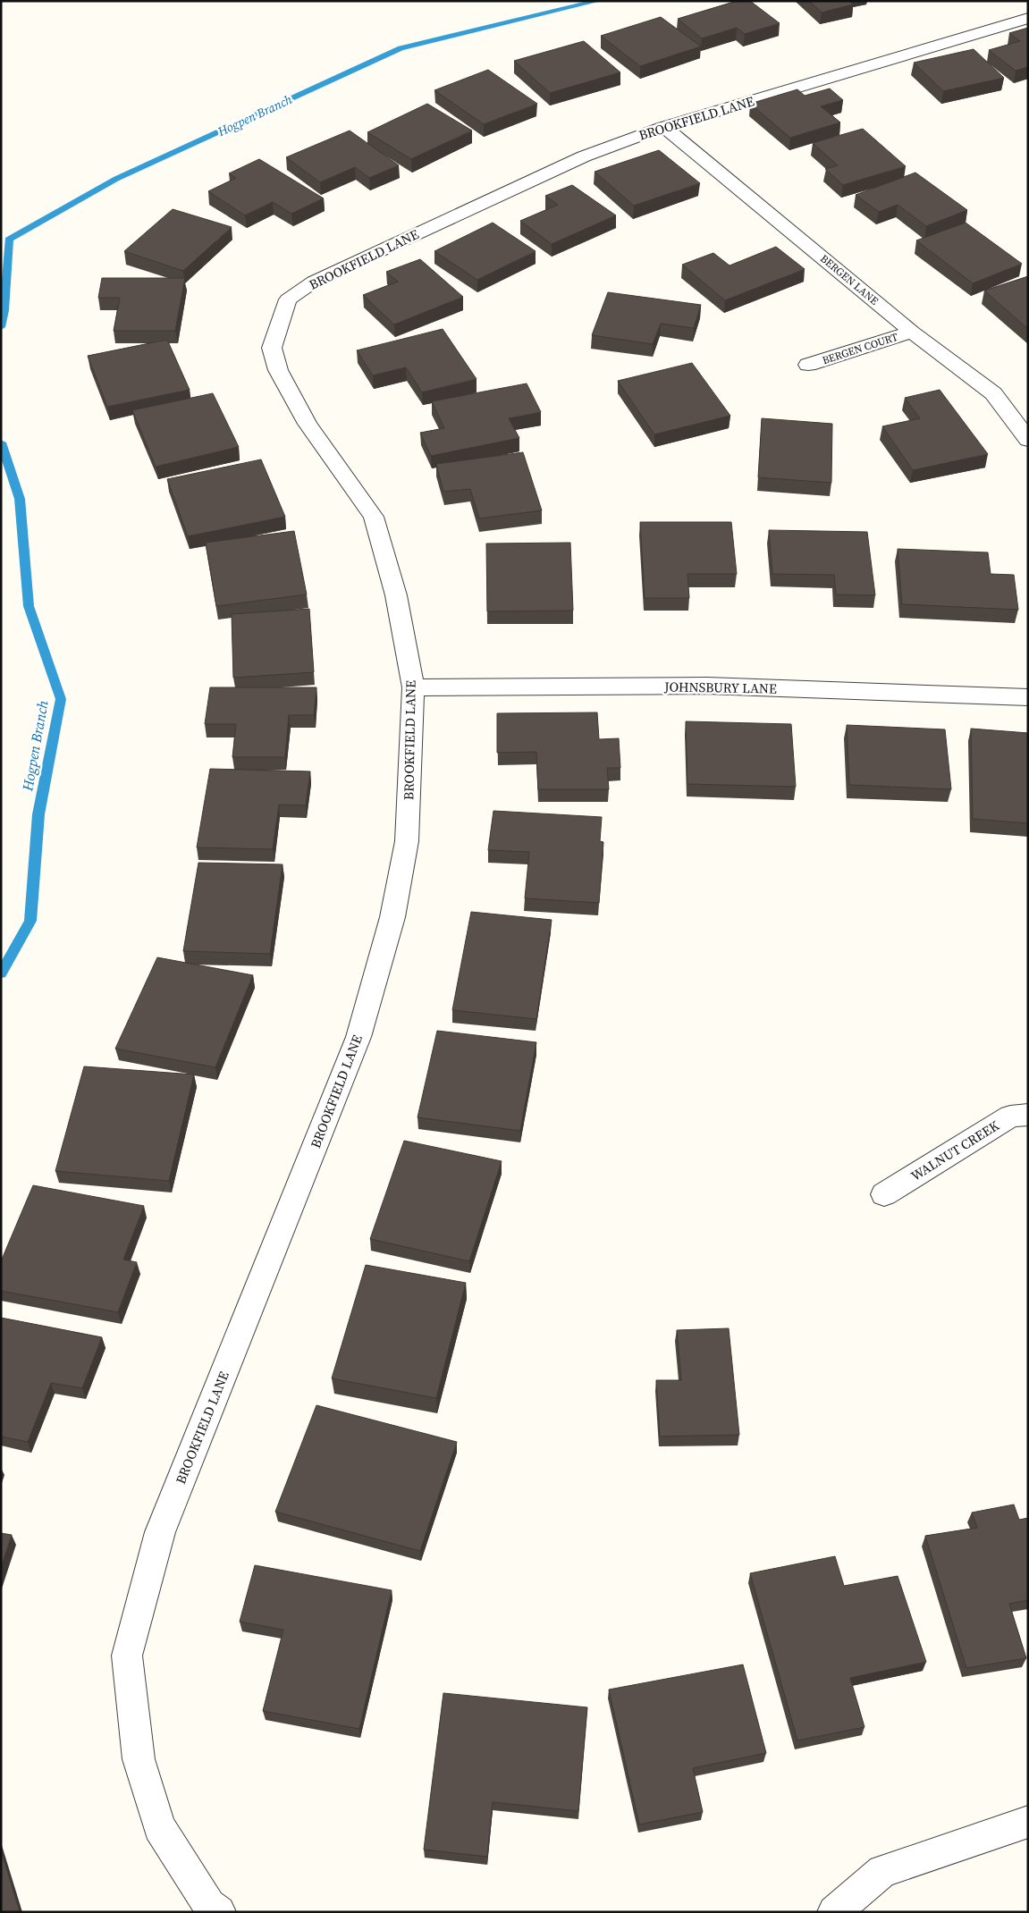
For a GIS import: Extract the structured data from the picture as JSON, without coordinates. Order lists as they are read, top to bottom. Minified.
{"streets":{"street":["BROOKFIELD LANE","BERGEN LANE","BERGEN COURT","JOHNSBURY LANE","WALNUT CREEK"]},"crossings":[["BROOKFIELD LANE","BERGEN LANE"],["BROOKFIELD LANE","JOHNSBURY LANE"],["BERGEN LANE","BERGEN COURT"]],"water":["Hogpen Branch"]}
